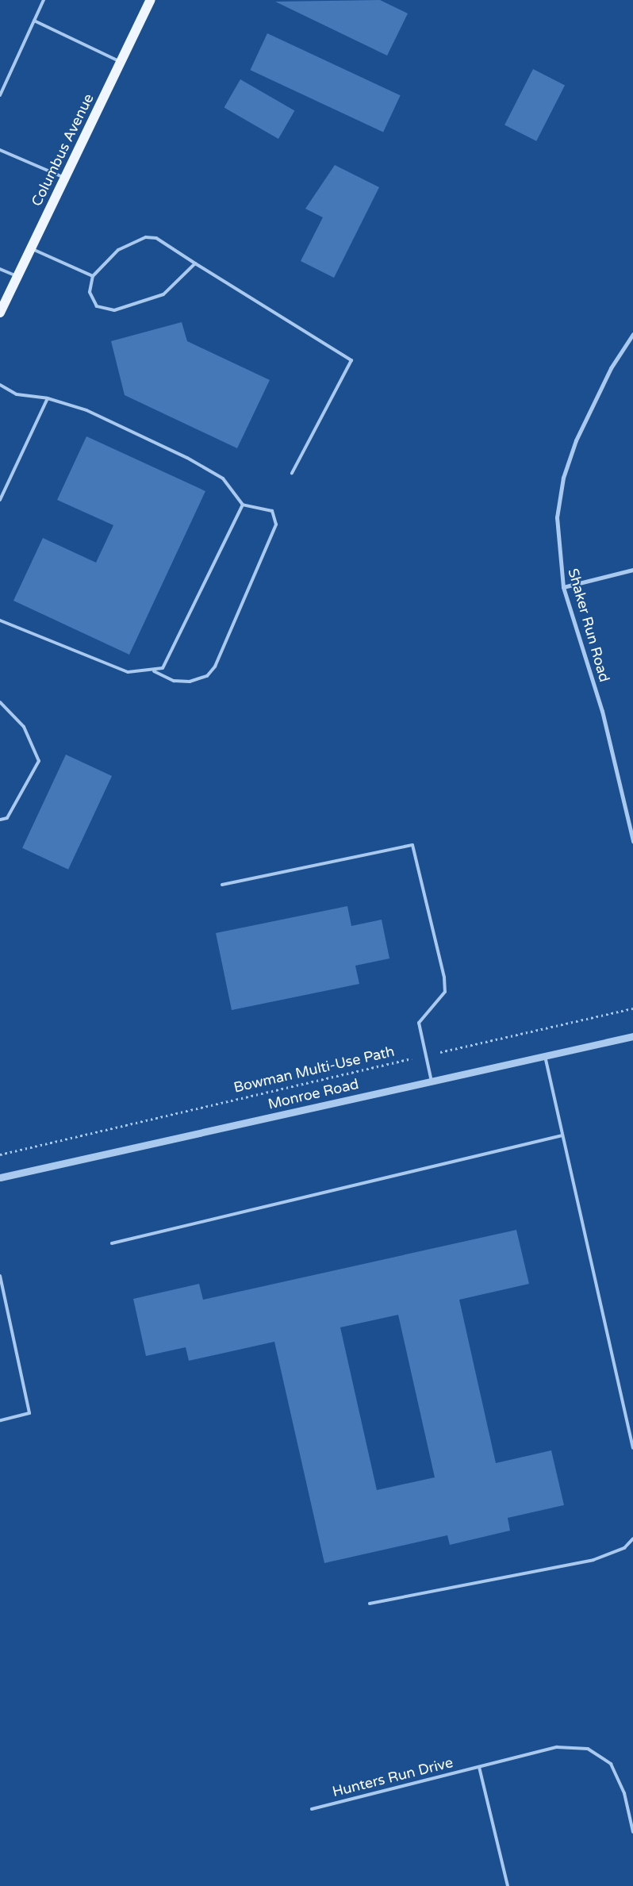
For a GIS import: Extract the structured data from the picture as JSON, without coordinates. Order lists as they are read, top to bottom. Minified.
{"streets":{"main road":["Columbus Avenue"],"street":["Shaker Run Road","Monroe Road"],"lane":["Hunters Run Drive"],"path":["Bowman Multi-Use Path"]}}
